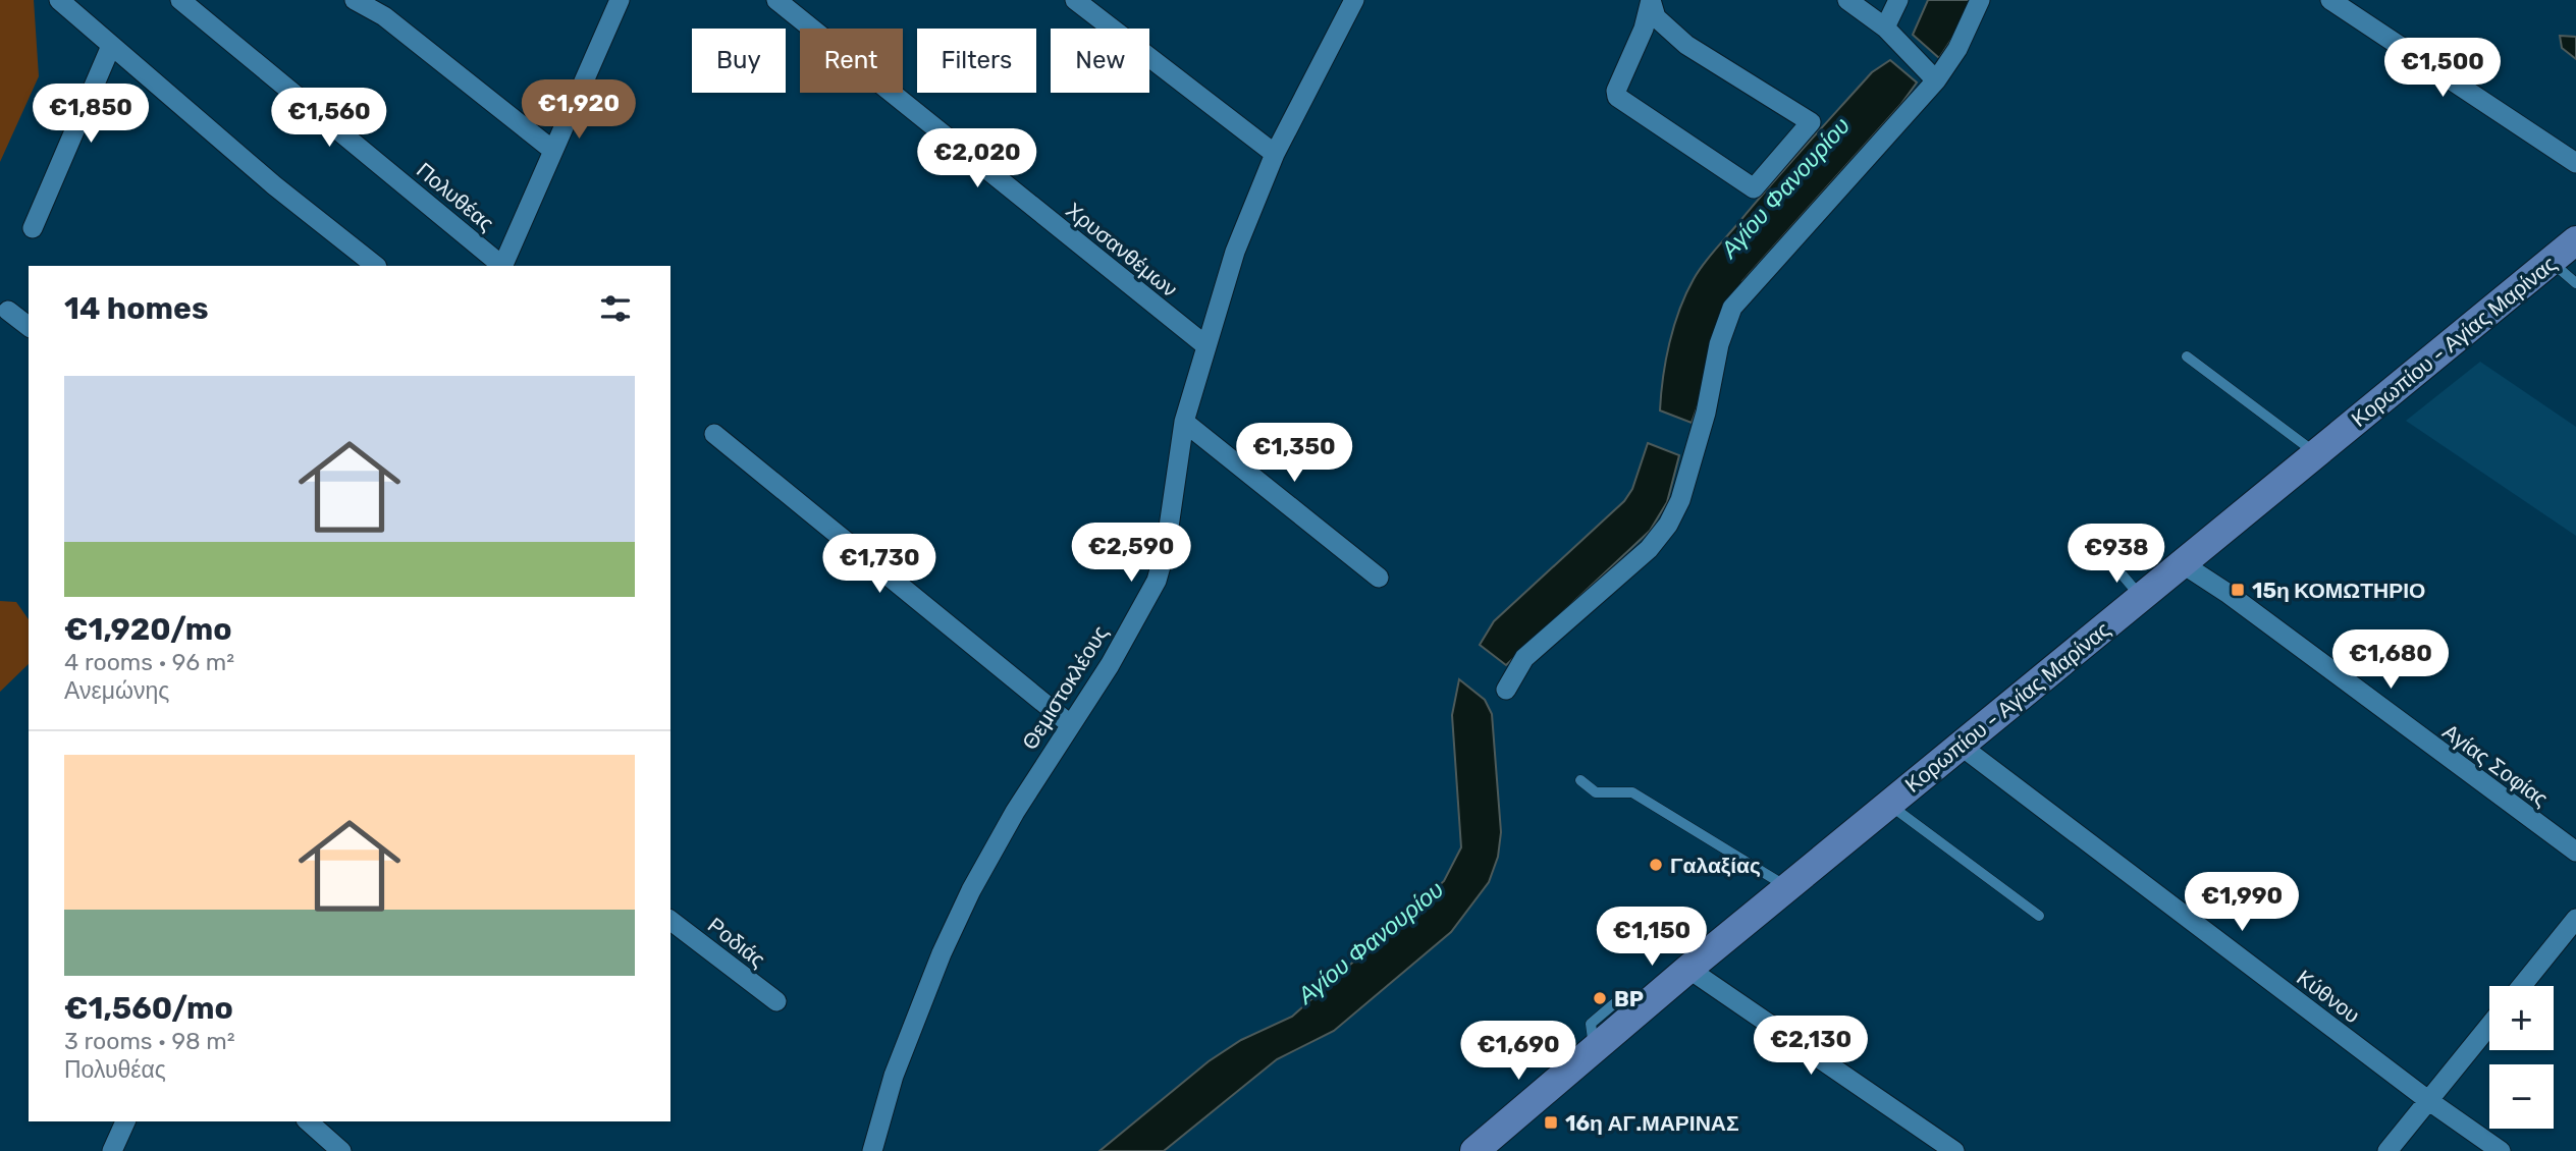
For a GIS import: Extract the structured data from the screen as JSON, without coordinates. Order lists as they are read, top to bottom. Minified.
{"streets":{"main road":["Κορωπίου - Αγίας Μαρίνας"],"street":["Πολυθέας","Χρυσανθέμων","Θεμιστοκλέους","Αγίας Σοφίας","Ροδιάς","Κύθνου"]},"crossings":[["Χρυσανθέμων","Θεμιστοκλέους"],["Κορωπίου - Αγίας Μαρίνας","Αγίας Σοφίας"],["Κορωπίου - Αγίας Μαρίνας","Κύθνου"]],"water":["Αγίου Φανουρίου"],"places":{"transit":["15η ΚΟΜΩΤΗΡΙΟ","16η ΑΓ.ΜΑΡΙΝΑΣ"],"other":["Γαλαξίας","BP"]},"page":{"chip":["Buy","Rent","Filters","New"],"price":["€1,500","€1,920","€1,850","€1,560","€2,020","€1,350","€2,590","€938","€1,730","€1,680","€1,990","€1,150","€2,130","€1,690"],"heading":"14 homes","list":[{"name":"€1,920/mo","note":"4 rooms · 96 m² · Ανεμώνης"},{"name":"€1,560/mo","note":"3 rooms · 98 m² · Πολυθέας"}],"map_buttons":["+","−"]}}
